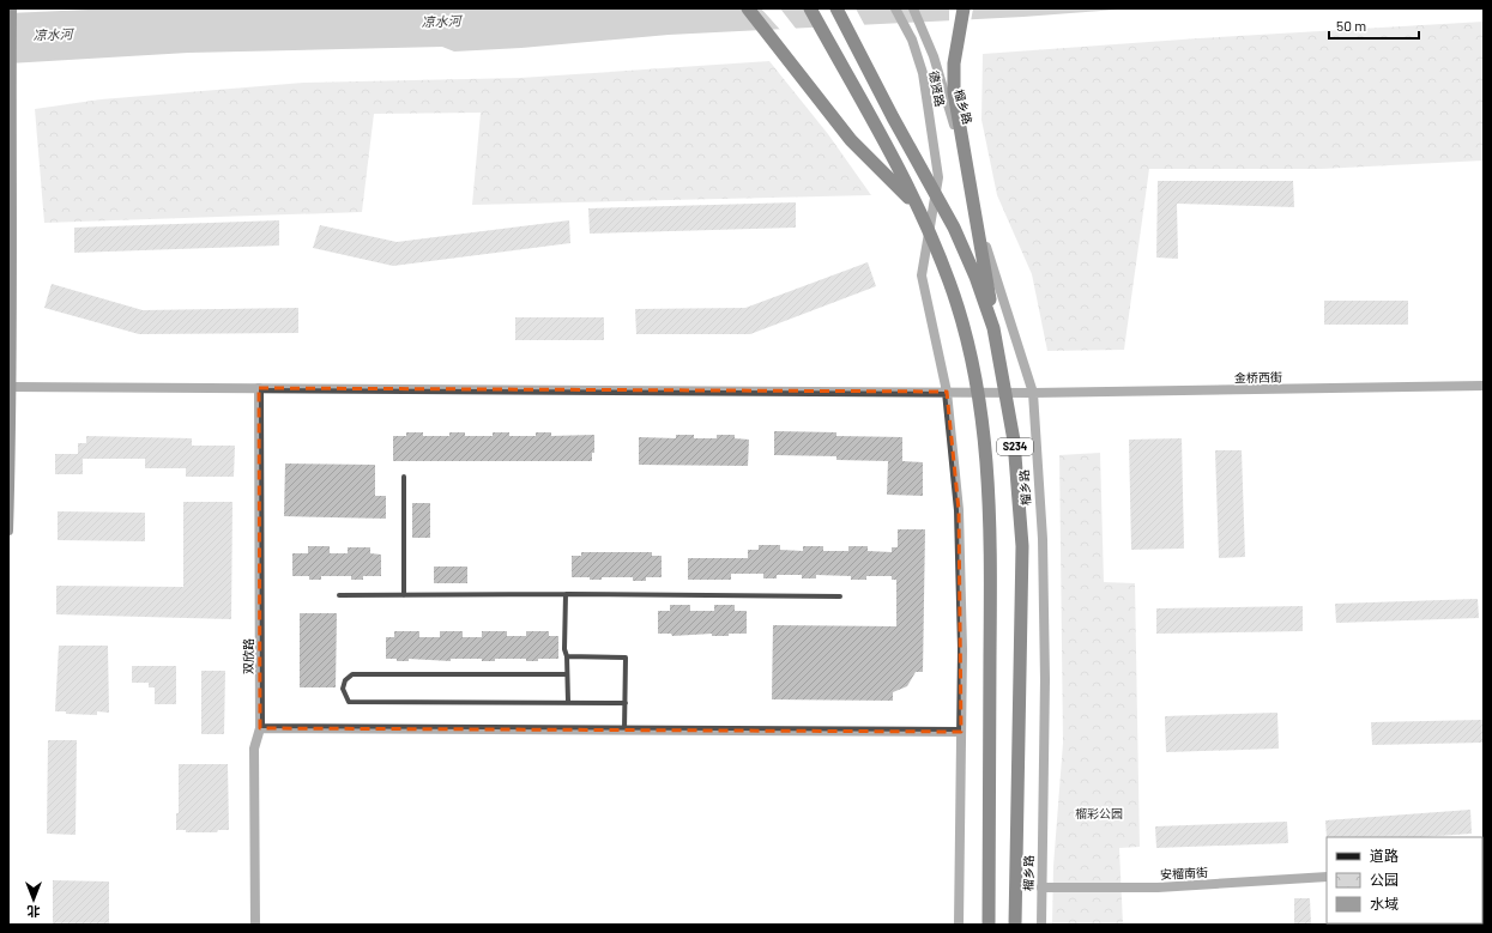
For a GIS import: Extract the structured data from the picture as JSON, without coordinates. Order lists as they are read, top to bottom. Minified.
{"streets":{"highway":["榴乡路","S234"],"street":["德贤路","金桥西街","双欣路","安榴南街"]},"crossings":[["德贤路","金桥西街"],["榴乡路","金桥西街"],["榴乡路","安榴南街"],["金桥西街","双欣路"]],"water":["凉水河"],"parks":["榴彩公园"],"legend":["道路","公园","水域"],"scale_bar":"50 m","north":"bottom"}
